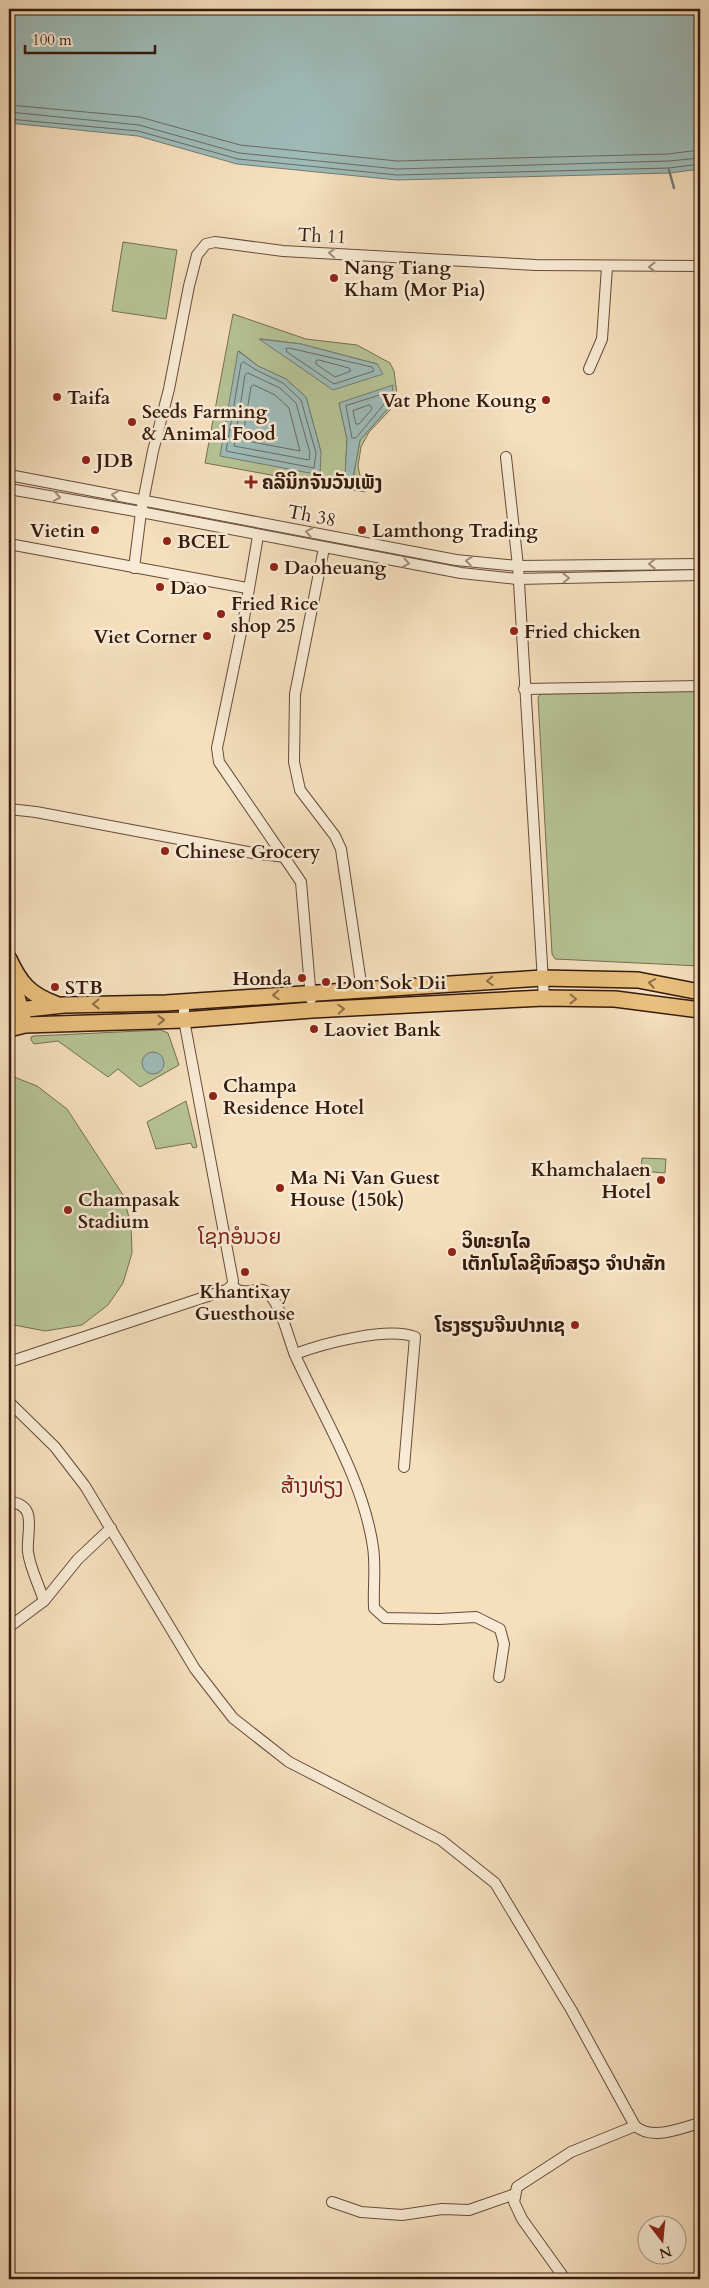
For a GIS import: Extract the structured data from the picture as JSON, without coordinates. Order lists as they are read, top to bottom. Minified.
{"streets":{"street":["Th 11","Th 38"]},"crossings":[["Th 11","Th 38"]],"districts":["ໂຊກອໍນວຍ","ສ້າງທ່ຽງ"],"places":{"other":["Nang Tiang Kham (Mor Pia)","Taifa","Vat Phone Koung","Seeds Farming & Animal Food","JDB","Vietin","Lamthong Trading","BCEL","Daoheuang","Dao","Fried Rice shop 25","Fried chicken","Viet Corner","Chinese Grocery","Honda","Don Sok Dii","STB","Laoviet Bank","Champa Residence Hotel","Khamchalaen Hotel","Ma Ni Van Guest House (150k)","Champasak Stadium","ວິທະຍາໄລ ເຕັກໂນໂລຊີຫົວສຽວ ຈຳປາສັກ","Khantixay Guesthouse","ໂຮງຮຽນຈີນປາກເຊ"],"health":["ຄລີນິກຈັນວັນເພັງ"]},"scale_bar":"100 m","north":"bottom"}
